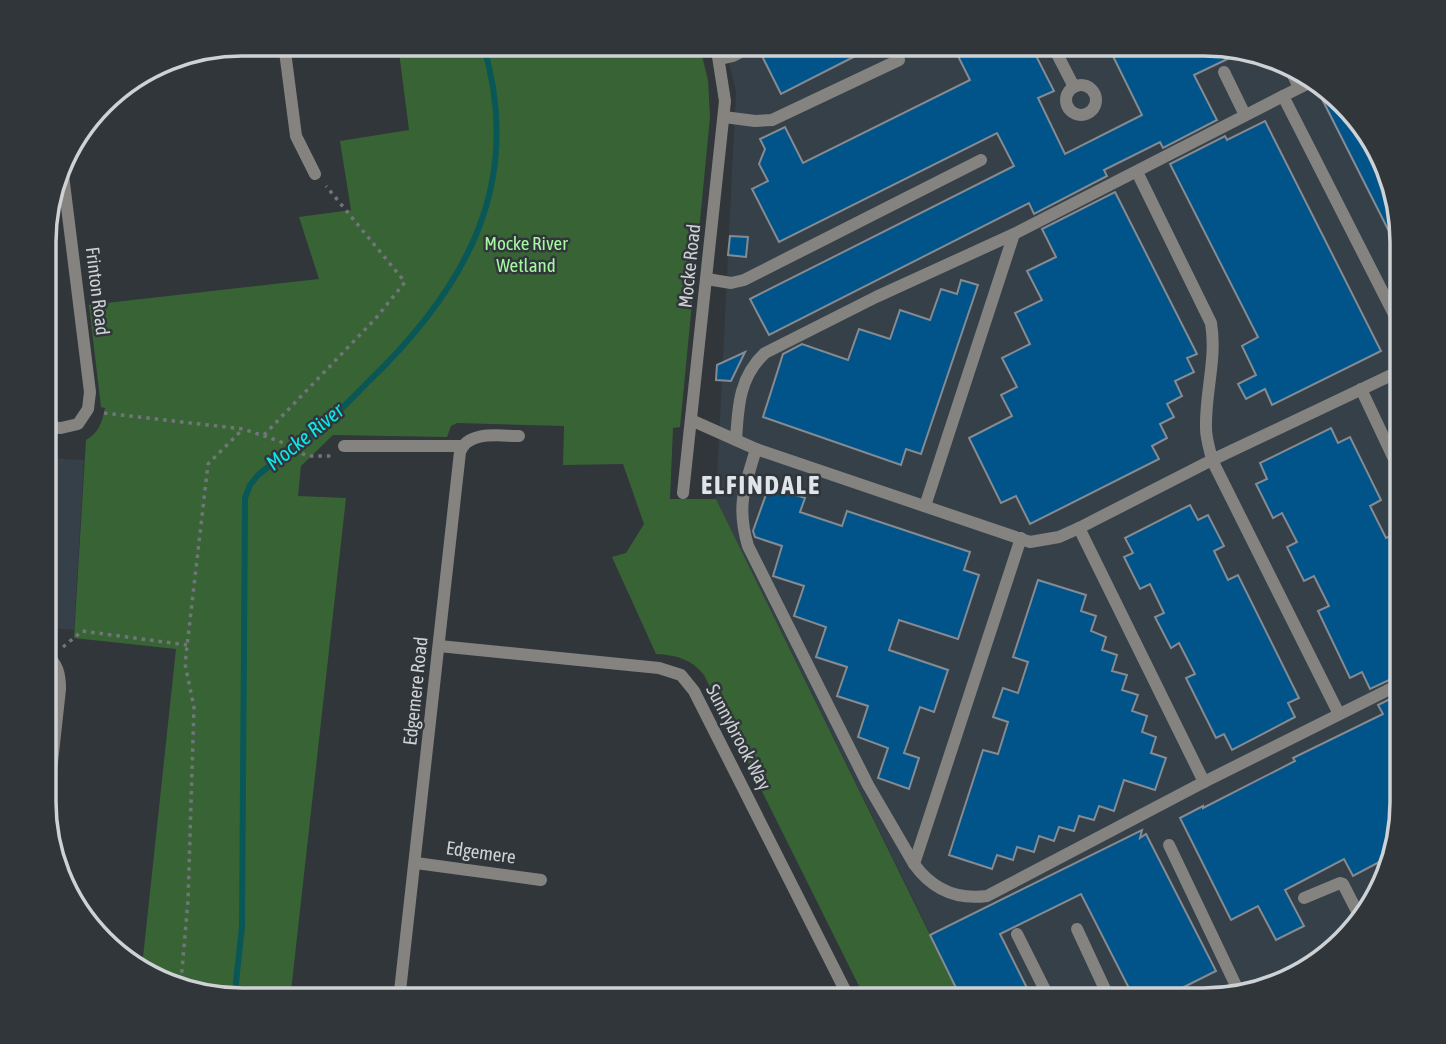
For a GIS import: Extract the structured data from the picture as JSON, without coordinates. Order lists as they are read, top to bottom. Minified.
{"streets":{"street":["Mocke Road","Frinton Road","Edgemere Road","Sunnybrook Way","Edgemere"]},"crossings":[["Edgemere Road","Sunnybrook Way"],["Edgemere Road","Edgemere"]],"districts":["ELFINDALE"],"water":["Mocke River"],"parks":["Mocke River Wetland"]}
